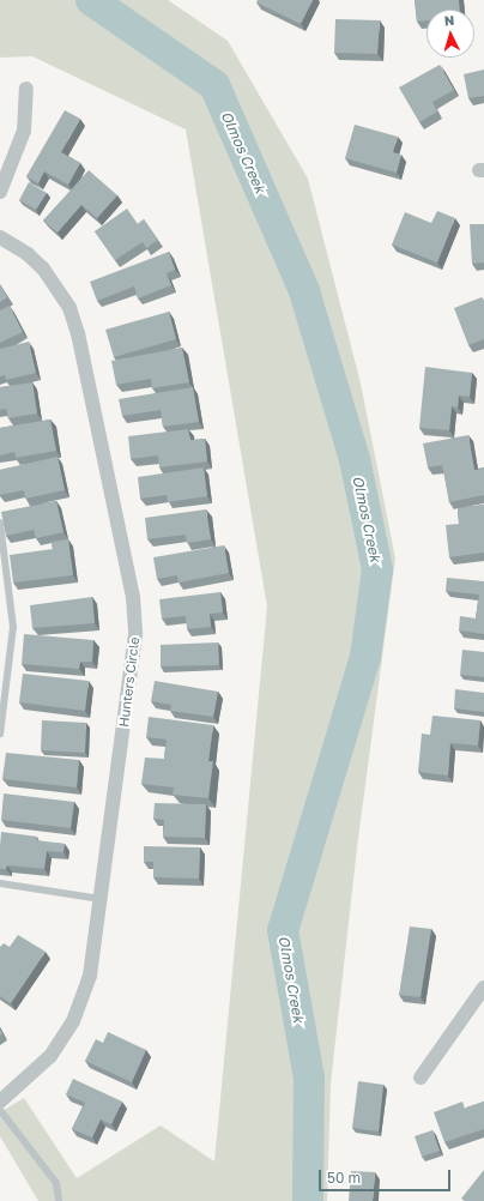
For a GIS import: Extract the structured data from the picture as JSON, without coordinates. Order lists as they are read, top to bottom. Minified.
{"streets":{"street":["Hunters Circle"]},"water":["Olmos Creek"],"scale_bar":"50 m","north":"top"}
